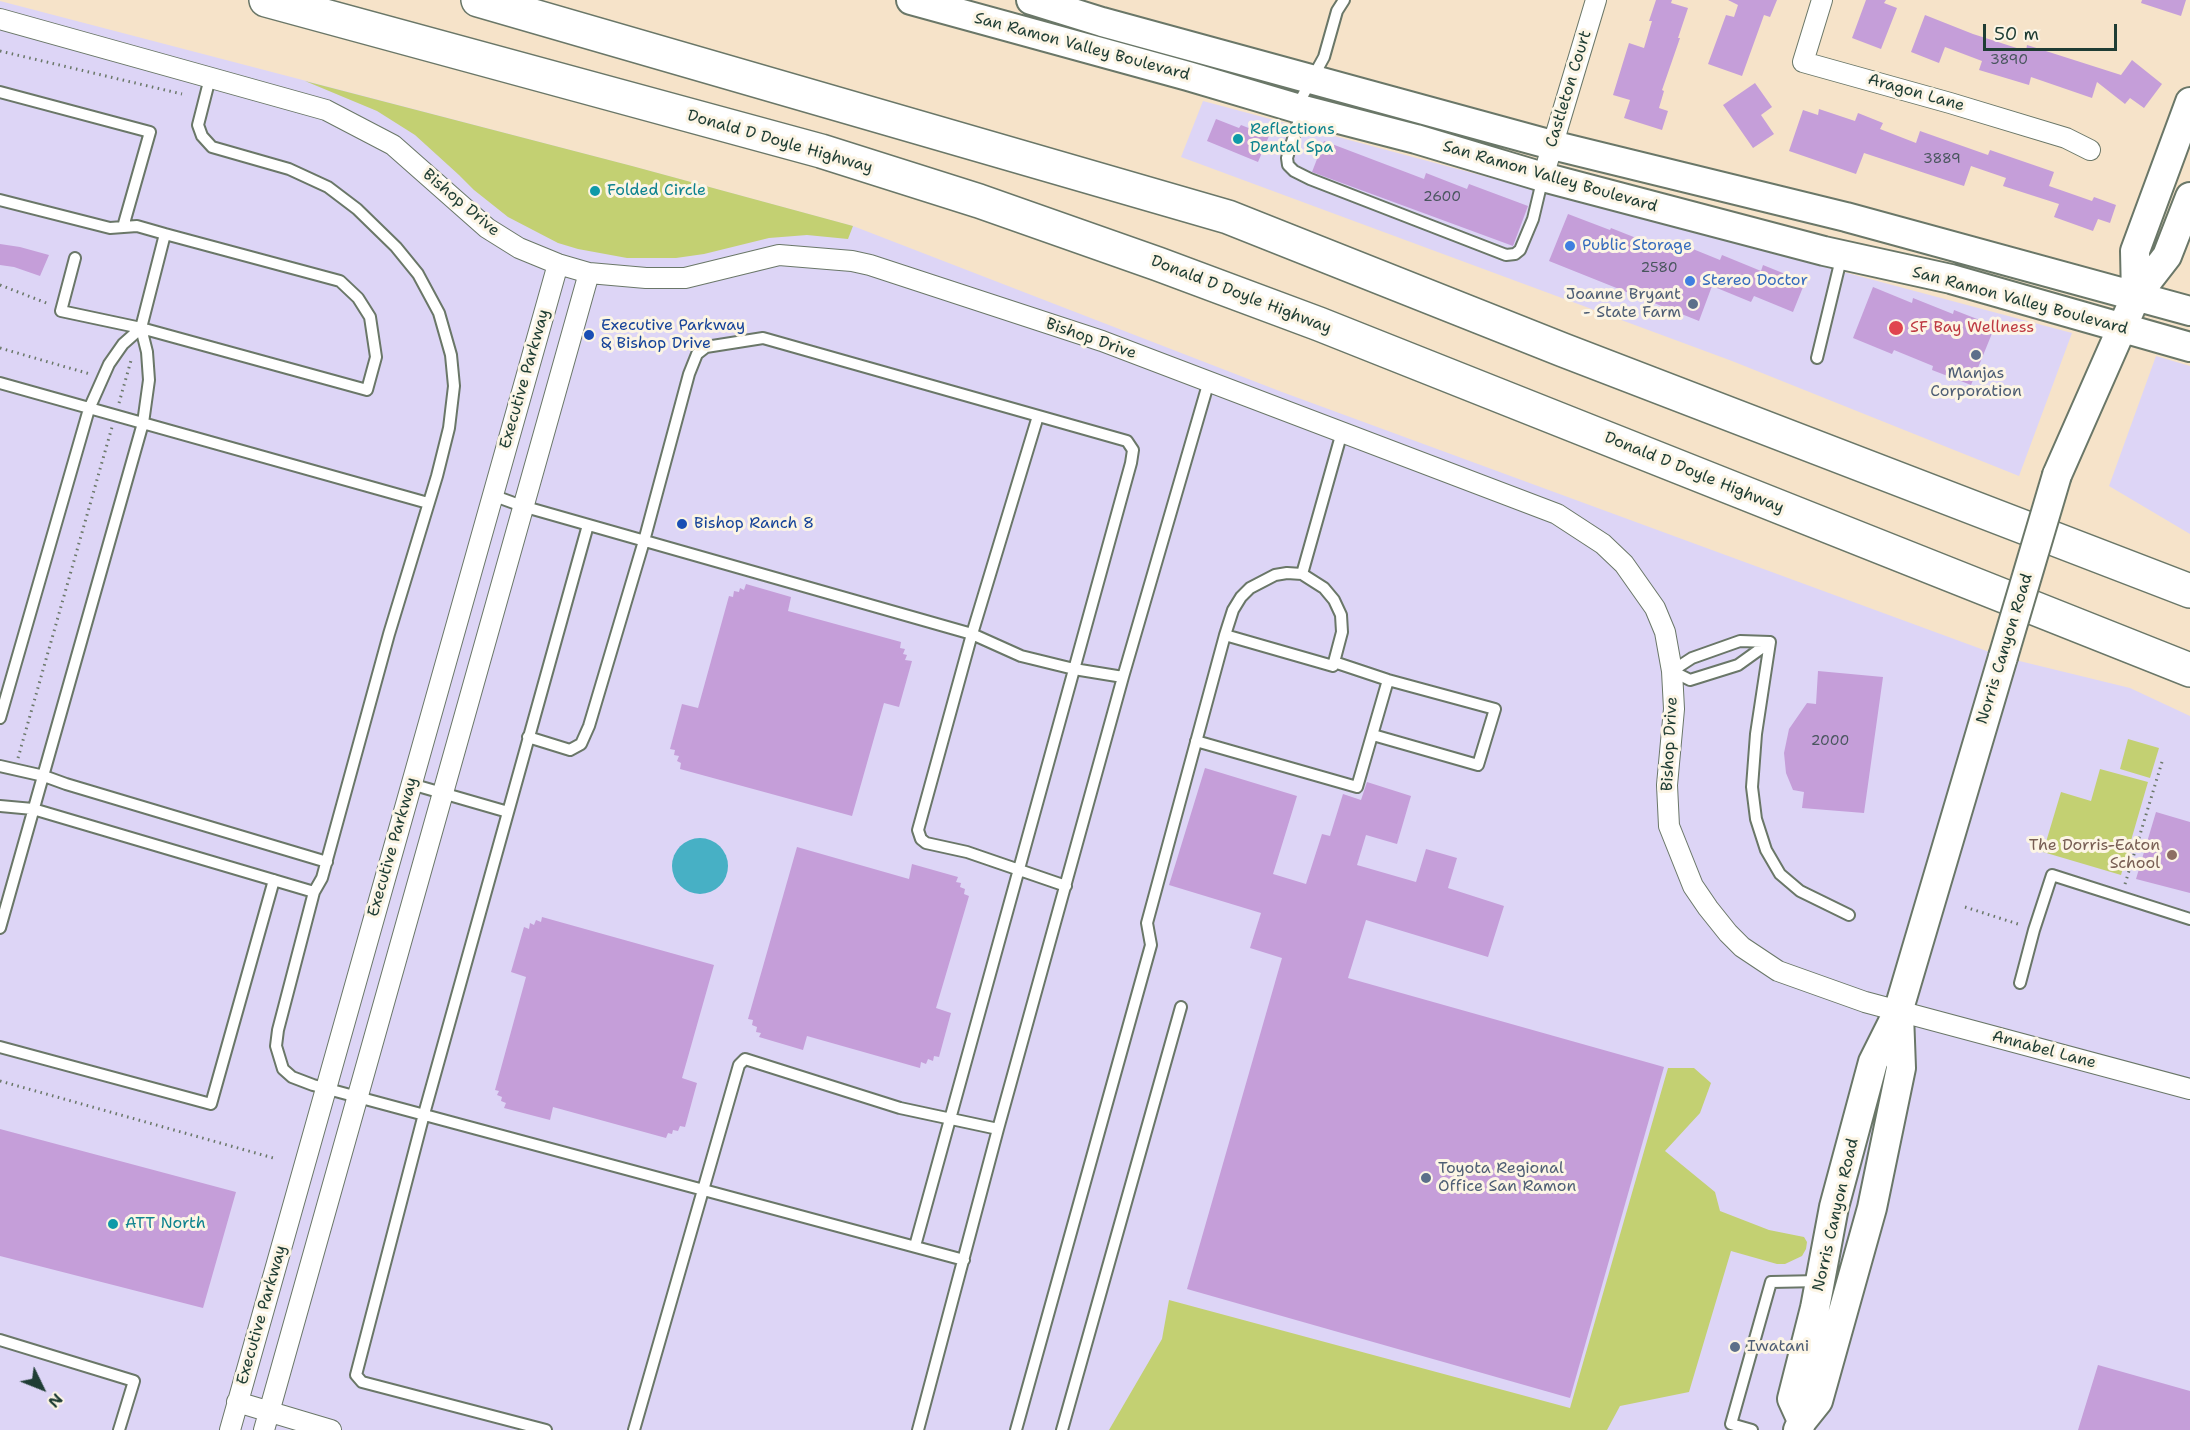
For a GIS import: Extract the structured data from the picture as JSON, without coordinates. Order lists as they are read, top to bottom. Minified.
{"streets":{"highway":["Donald D Doyle Highway"],"main road":["San Ramon Valley Boulevard","Norris Canyon Road"],"street":["Castleton Court","Aragon Lane","Bishop Drive","Executive Parkway","Annabel Lane"]},"crossings":[["San Ramon Valley Boulevard","Castleton Court"],["San Ramon Valley Boulevard","Norris Canyon Road"],["Bishop Drive","Executive Parkway"],["Bishop Drive","Norris Canyon Road"],["Bishop Drive","Annabel Lane"],["Norris Canyon Road","Annabel Lane"]],"places":["Reflections Dental Spa","Folded Circle","Public Storage","Stereo Doctor","Joanne Bryant - State Farm","SF Bay Wellness","Executive Parkway & Bishop Drive","Manjas Corporation","Bishop Ranch 8","The Dorris-Eaton School","Toyota Regional Office San Ramon","ATT North","Iwatani"],"house_numbers":["3890","3889","2600","2580","2000"],"scale_bar":"50 m","north":"bottom right"}
